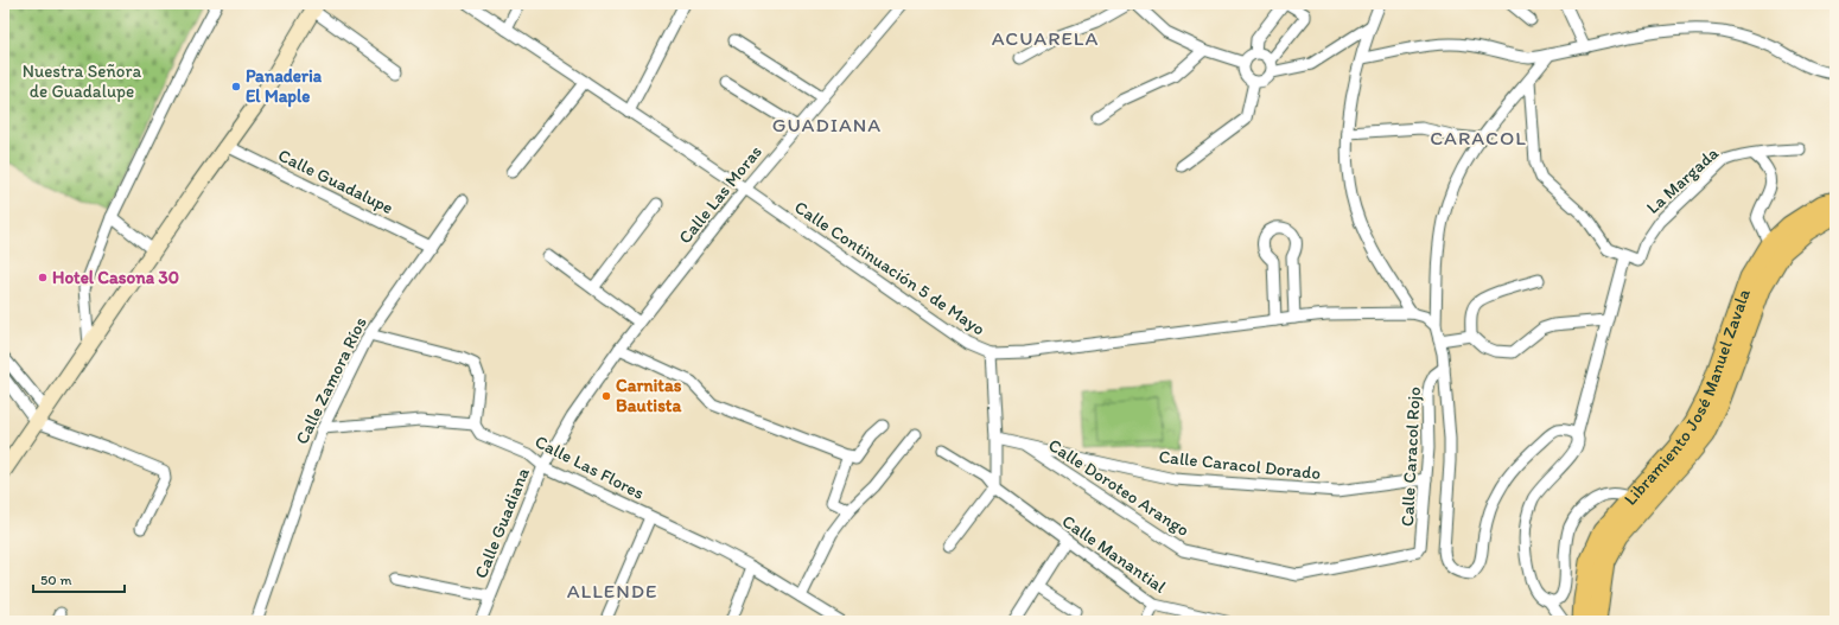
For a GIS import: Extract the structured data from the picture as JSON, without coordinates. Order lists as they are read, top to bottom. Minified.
{"streets":{"main road":["Libramiento José Manuel Zavala"],"street":["La Margada","Calle Guadalupe","Calle Las Moras","Calle Continuación 5 de Mayo","Calle Zamora Ríos","Calle Caracol Rojo","Calle Caracol Dorado","Calle Las Flores","Calle Doroteo Arango","Calle Guadiana","Calle Manantial"]},"crossings":[["Calle Guadalupe","Calle Zamora Ríos"],["Calle Las Moras","Calle Continuación 5 de Mayo"],["Calle Las Moras","Calle Guadiana"],["Calle Caracol Rojo","Calle Caracol Dorado"],["Calle Caracol Rojo","Calle Doroteo Arango"],["Calle Caracol Dorado","Calle Doroteo Arango"],["Calle Las Flores","Calle Guadiana"]],"districts":["ACUARELA","GUADIANA","CARACOL","ALLENDE"],"parks":["Nuestra Señora de Guadalupe"],"places":["Panaderia El Maple","Hotel Casona 30","Carnitas Bautista"],"scale_bar":"50 m"}
